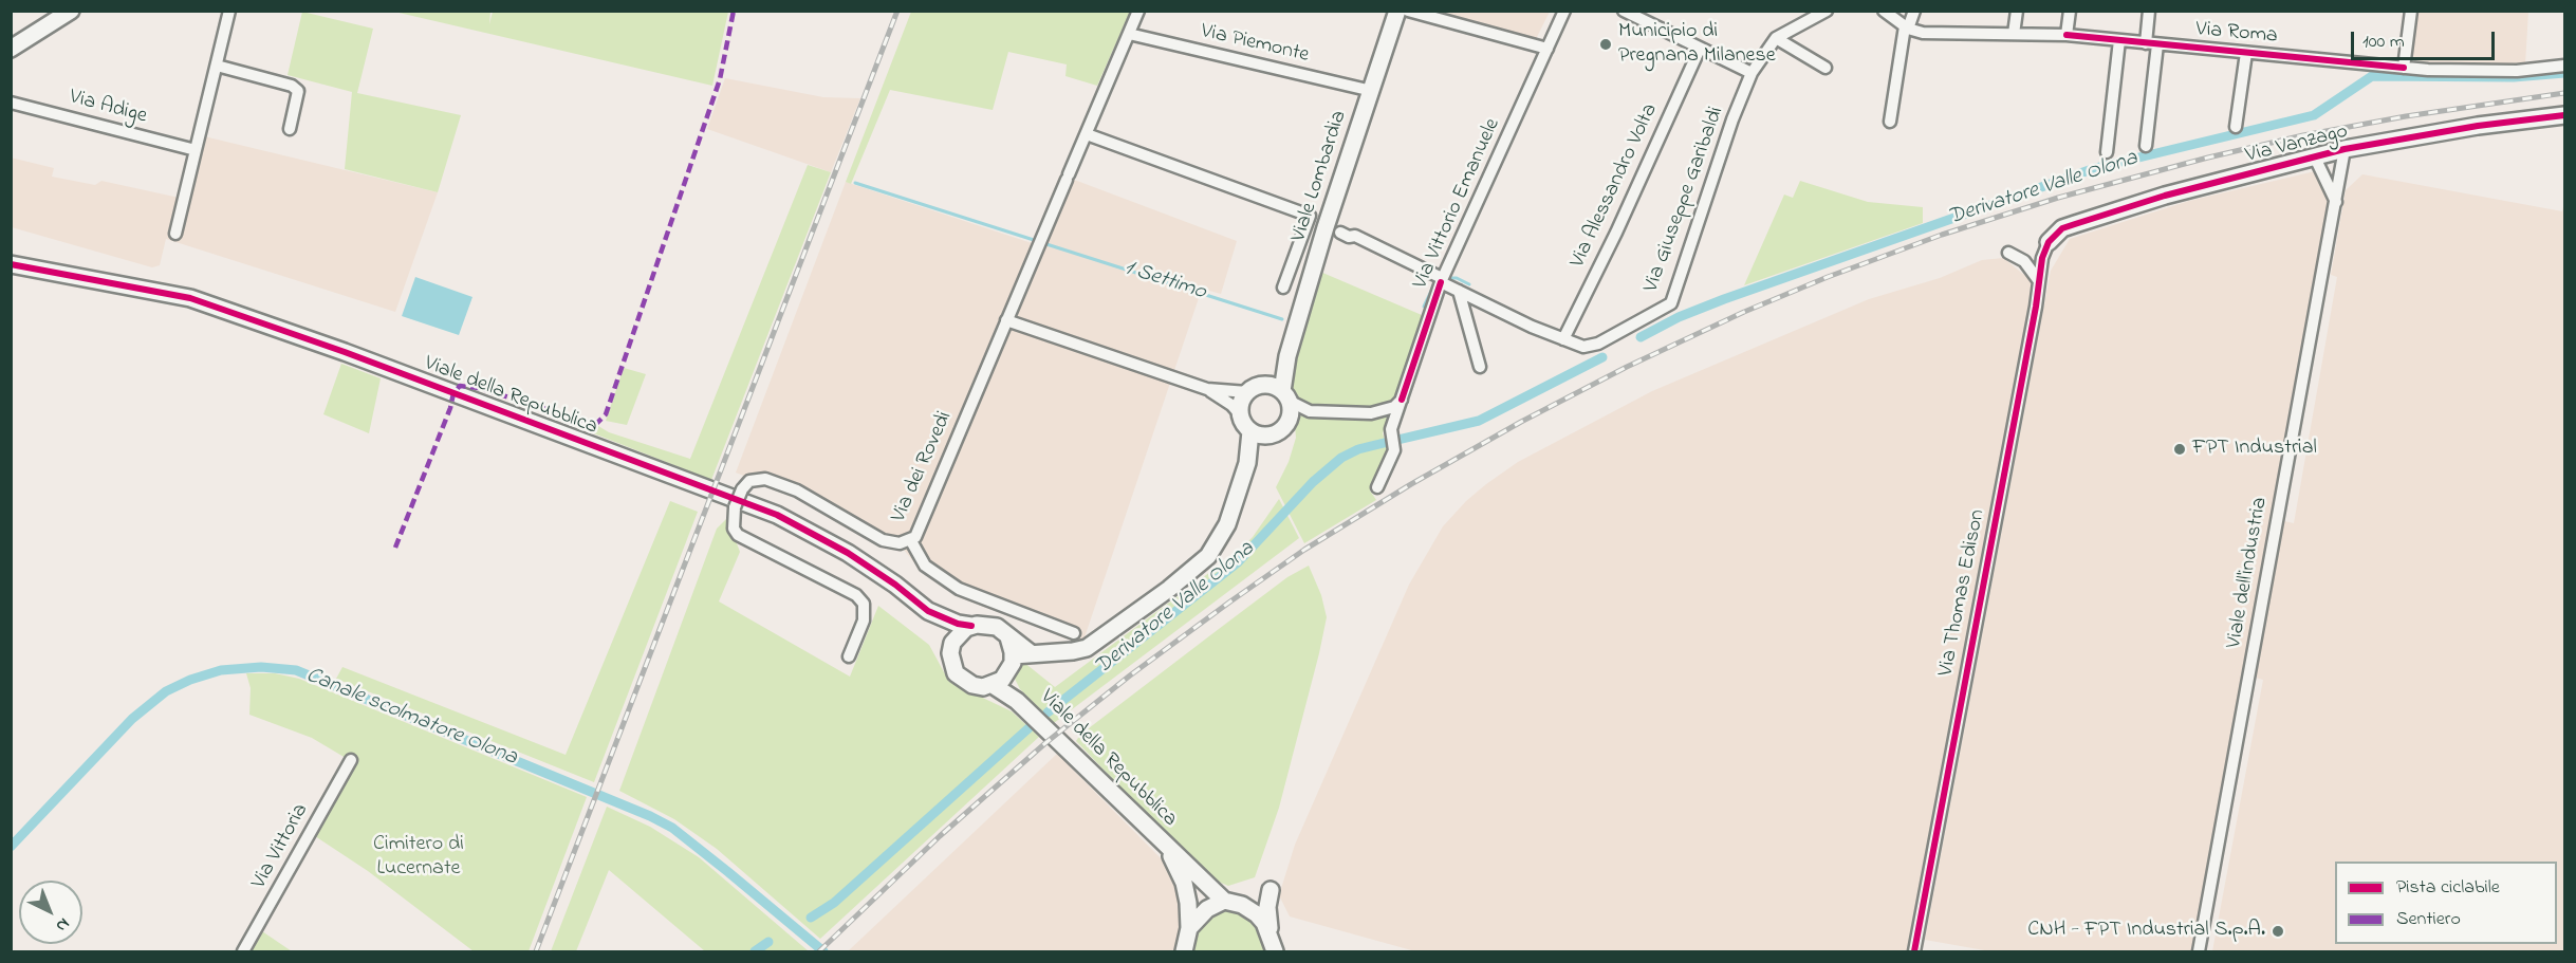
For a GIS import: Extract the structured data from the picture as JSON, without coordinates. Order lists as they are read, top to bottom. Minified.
{"streets":{"street":["Via Roma","Via Piemonte","Via Adige","Via Vanzago","Viale Lombardia","Via Alessandro Volta","Via Giuseppe Garibaldi","Via Vittorio Emanuele","Viale della Repubblica","Via dei Rovedi","Viale dell'industria","Via Thomas Edison","Via Vittoria"]},"crossings":[["Via Piemonte","Viale Lombardia"],["Via Piemonte","Via dei Rovedi"],["Via Vanzago","Viale dell'industria"],["Via Vanzago","Via Thomas Edison"],["Via Alessandro Volta","Via Giuseppe Garibaldi"],["Via Giuseppe Garibaldi","Via Vittorio Emanuele"]],"water":["Derivatore Valle Olona","1 Settimo","Canale scolmatore Olona"],"parks":["Cimitero di Lucernate"],"places":["Municipio di Pregnana Milanese","FPT Industrial","CNH - FPT Industrial S.p.A."],"legend":["Pista ciclabile","Sentiero"],"scale_bar":"100 m","north":"bottom right"}
